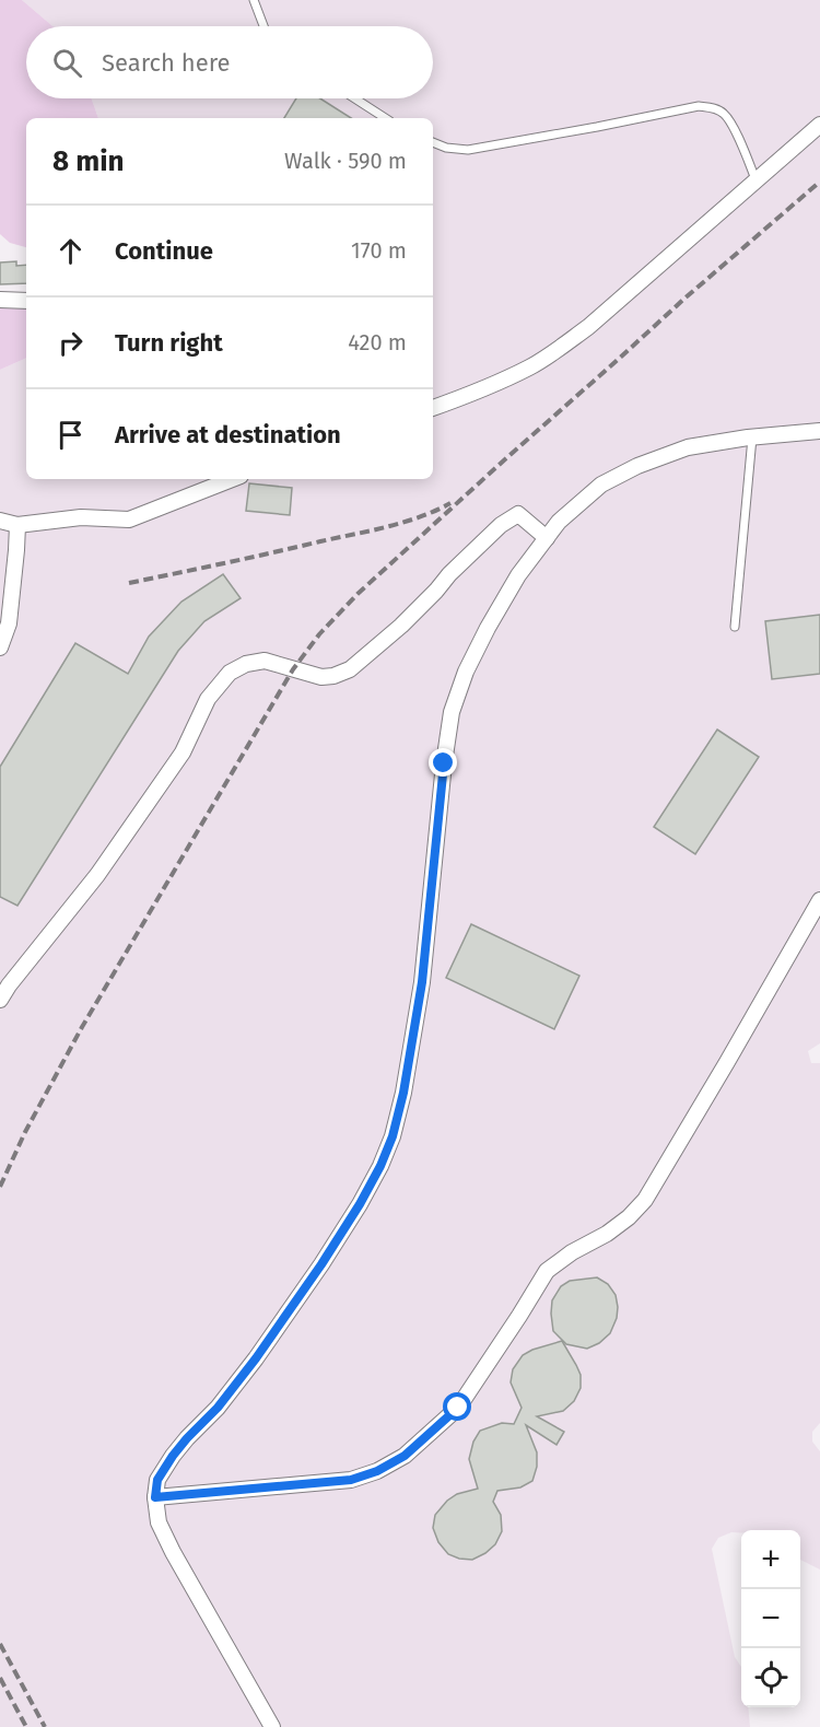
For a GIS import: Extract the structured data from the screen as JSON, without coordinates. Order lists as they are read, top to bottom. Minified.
{"page":{"search":"Search here","heading":["8 min","Walk · 590 m"],"list":[["Continue","170 m"],["Turn right","420 m"],"Arrive at destination"],"map_buttons":["+","−"]}}
